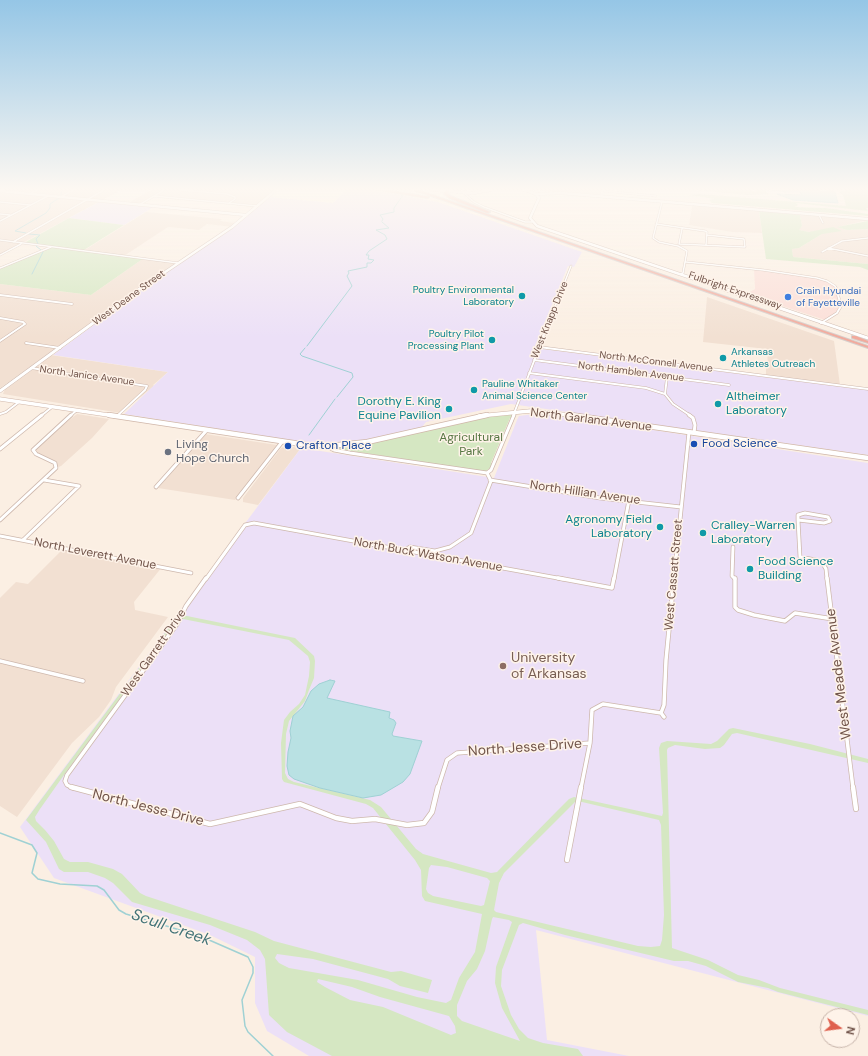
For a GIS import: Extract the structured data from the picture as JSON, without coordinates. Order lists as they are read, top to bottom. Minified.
{"streets":{"highway":["Fulbright Expressway"],"main road":["North Garland Avenue"],"street":["West Deane Street","West Knapp Drive","North McConnell Avenue","North Hamblen Avenue","North Janice Avenue","North Hillian Avenue","North Leverett Avenue","North Buck Watson Avenue","West Cassatt Street","West Garrett Drive","West Meade Avenue","North Jesse Drive"]},"crossings":[["West Deane Street","North Janice Avenue"],["West Knapp Drive","North McConnell Avenue"],["West Knapp Drive","North Hamblen Avenue"],["West Knapp Drive","North Garland Avenue"],["North Janice Avenue","North Garland Avenue"],["North Garland Avenue","West Cassatt Street"],["North Hillian Avenue","North Buck Watson Avenue"],["North Hillian Avenue","West Cassatt Street"],["North Buck Watson Avenue","West Garrett Drive"],["West Cassatt Street","North Jesse Drive"],["West Garrett Drive","North Jesse Drive"]],"water":["Scull Creek"],"parks":["Agricultural Park"],"places":["Poultry Environmental Laboratory","Crain Hyundai of Fayetteville","Poultry Pilot Processing Plant","Arkansas Athletes Outreach","Pauline Whitaker Animal Science Center","Altheimer Laboratory","Dorothy E. King Equine Pavilion","Food Science","Crafton Place","Living Hope Church","Agronomy Field Laboratory","Cralley-Warren Laboratory","Food Science Building","University of Arkansas"],"north":"right"}
